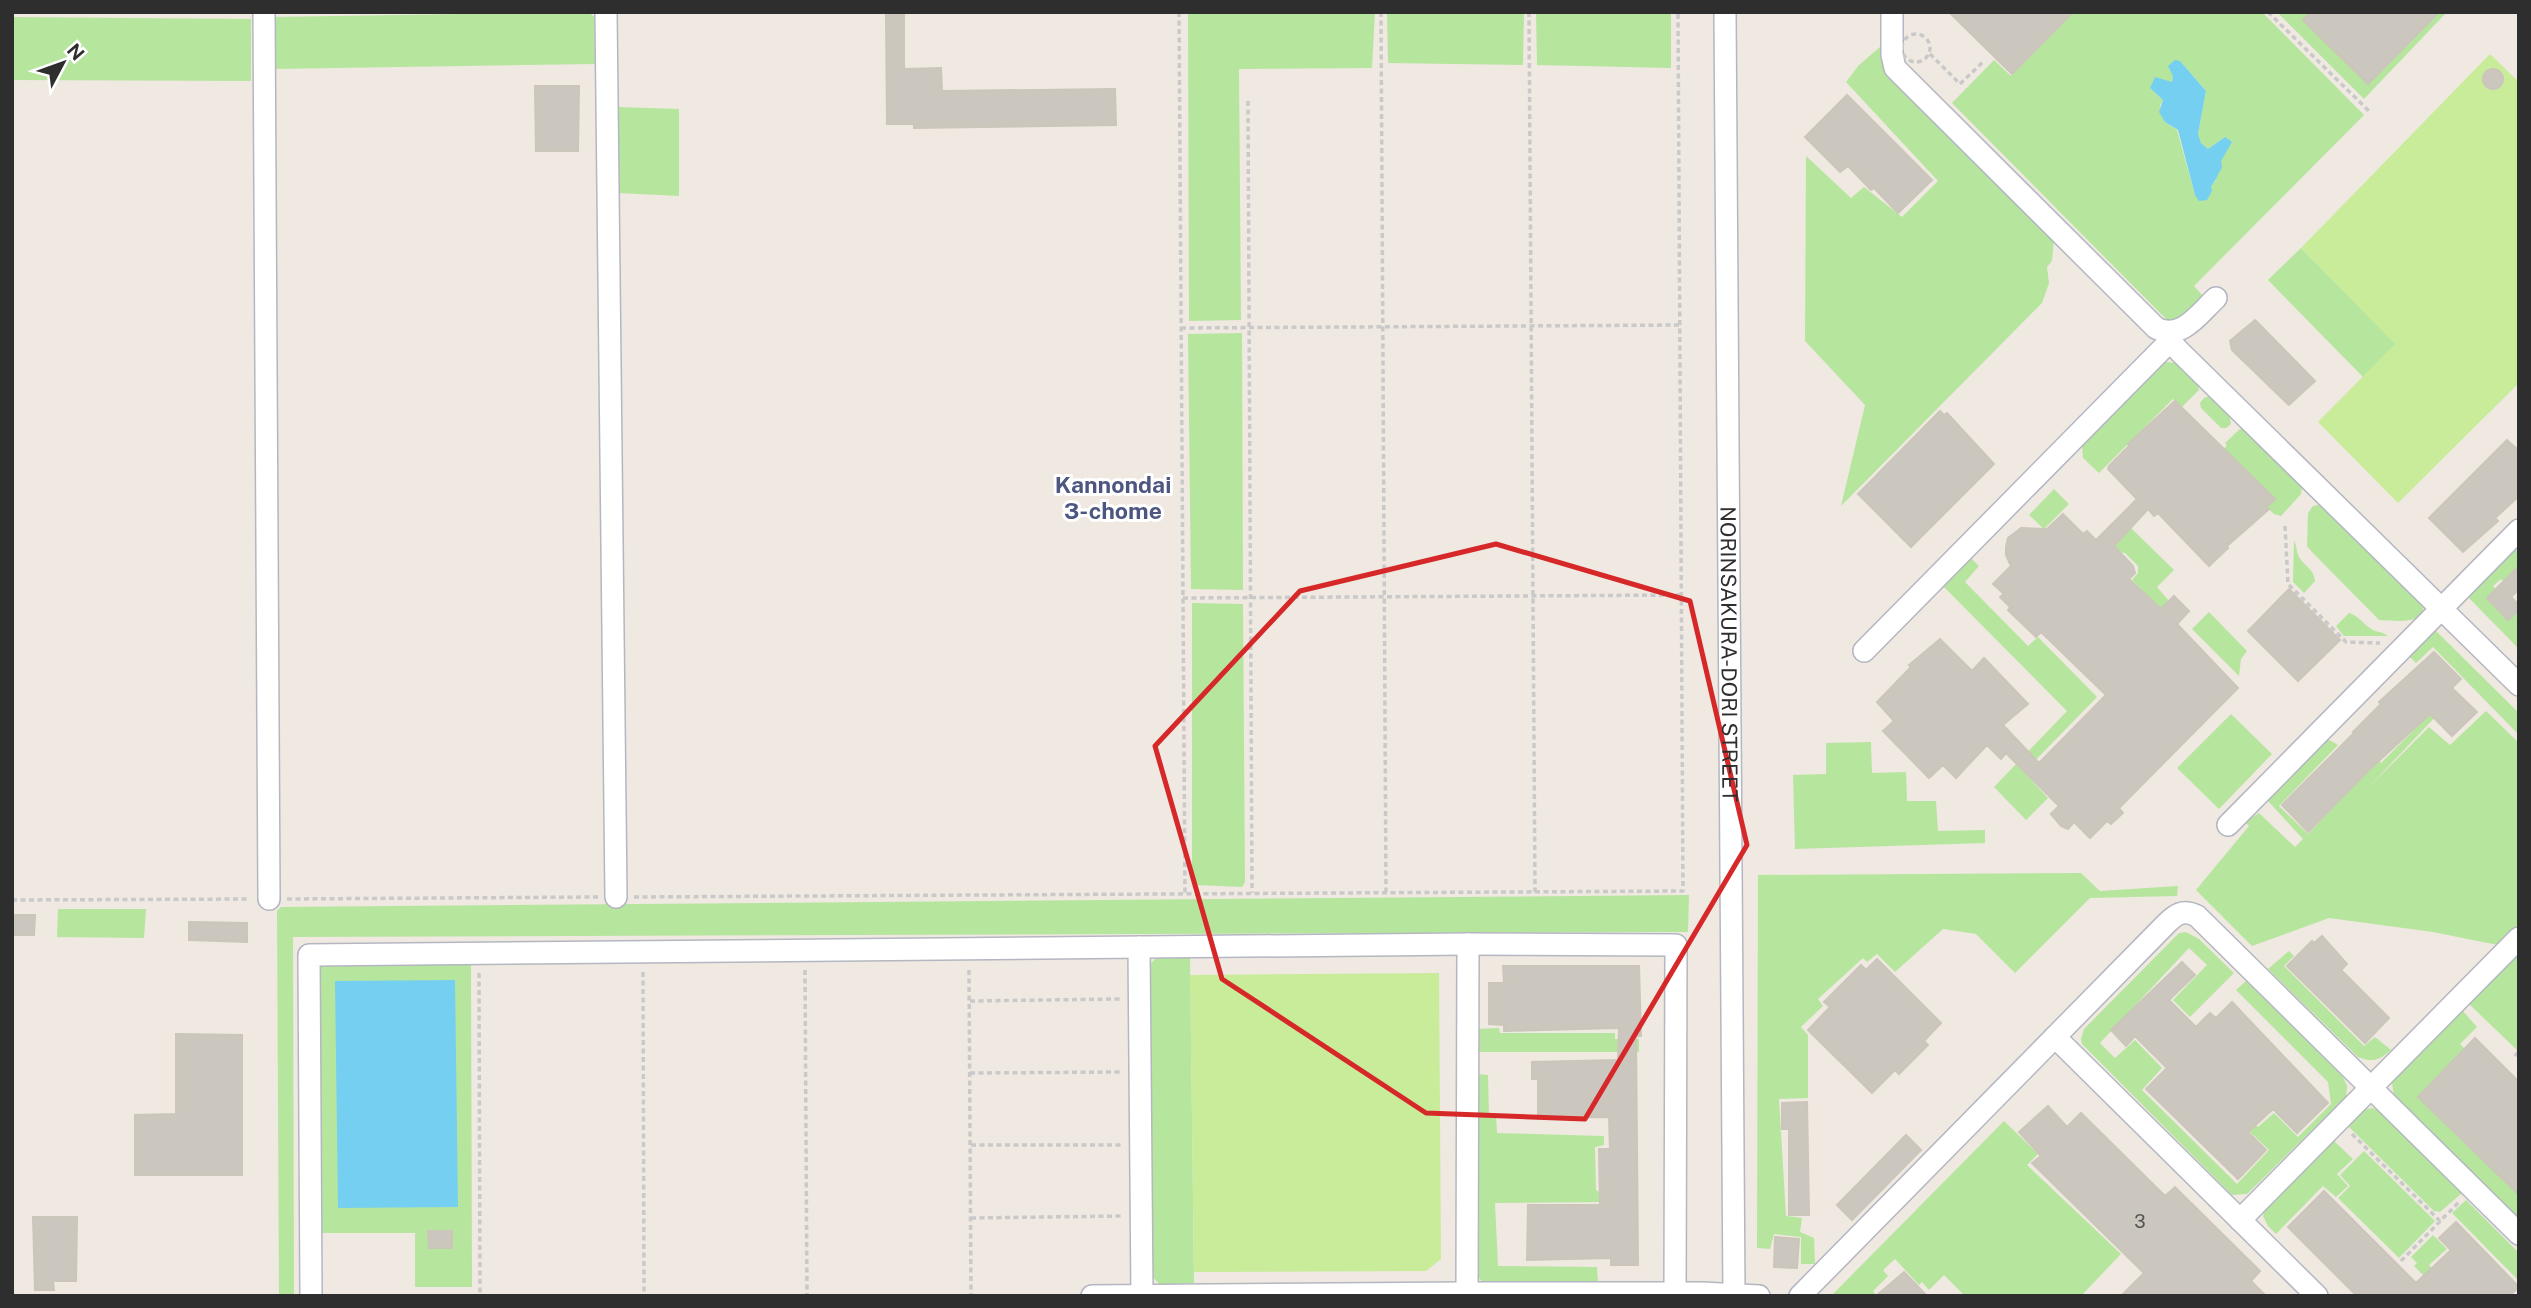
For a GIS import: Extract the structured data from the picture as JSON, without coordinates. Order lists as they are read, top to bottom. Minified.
{"streets":{"street":["NORINSAKURA-DORI STREET"]},"districts":["Kannondai 3-chome"],"house_numbers":["3"],"north":"top right"}
